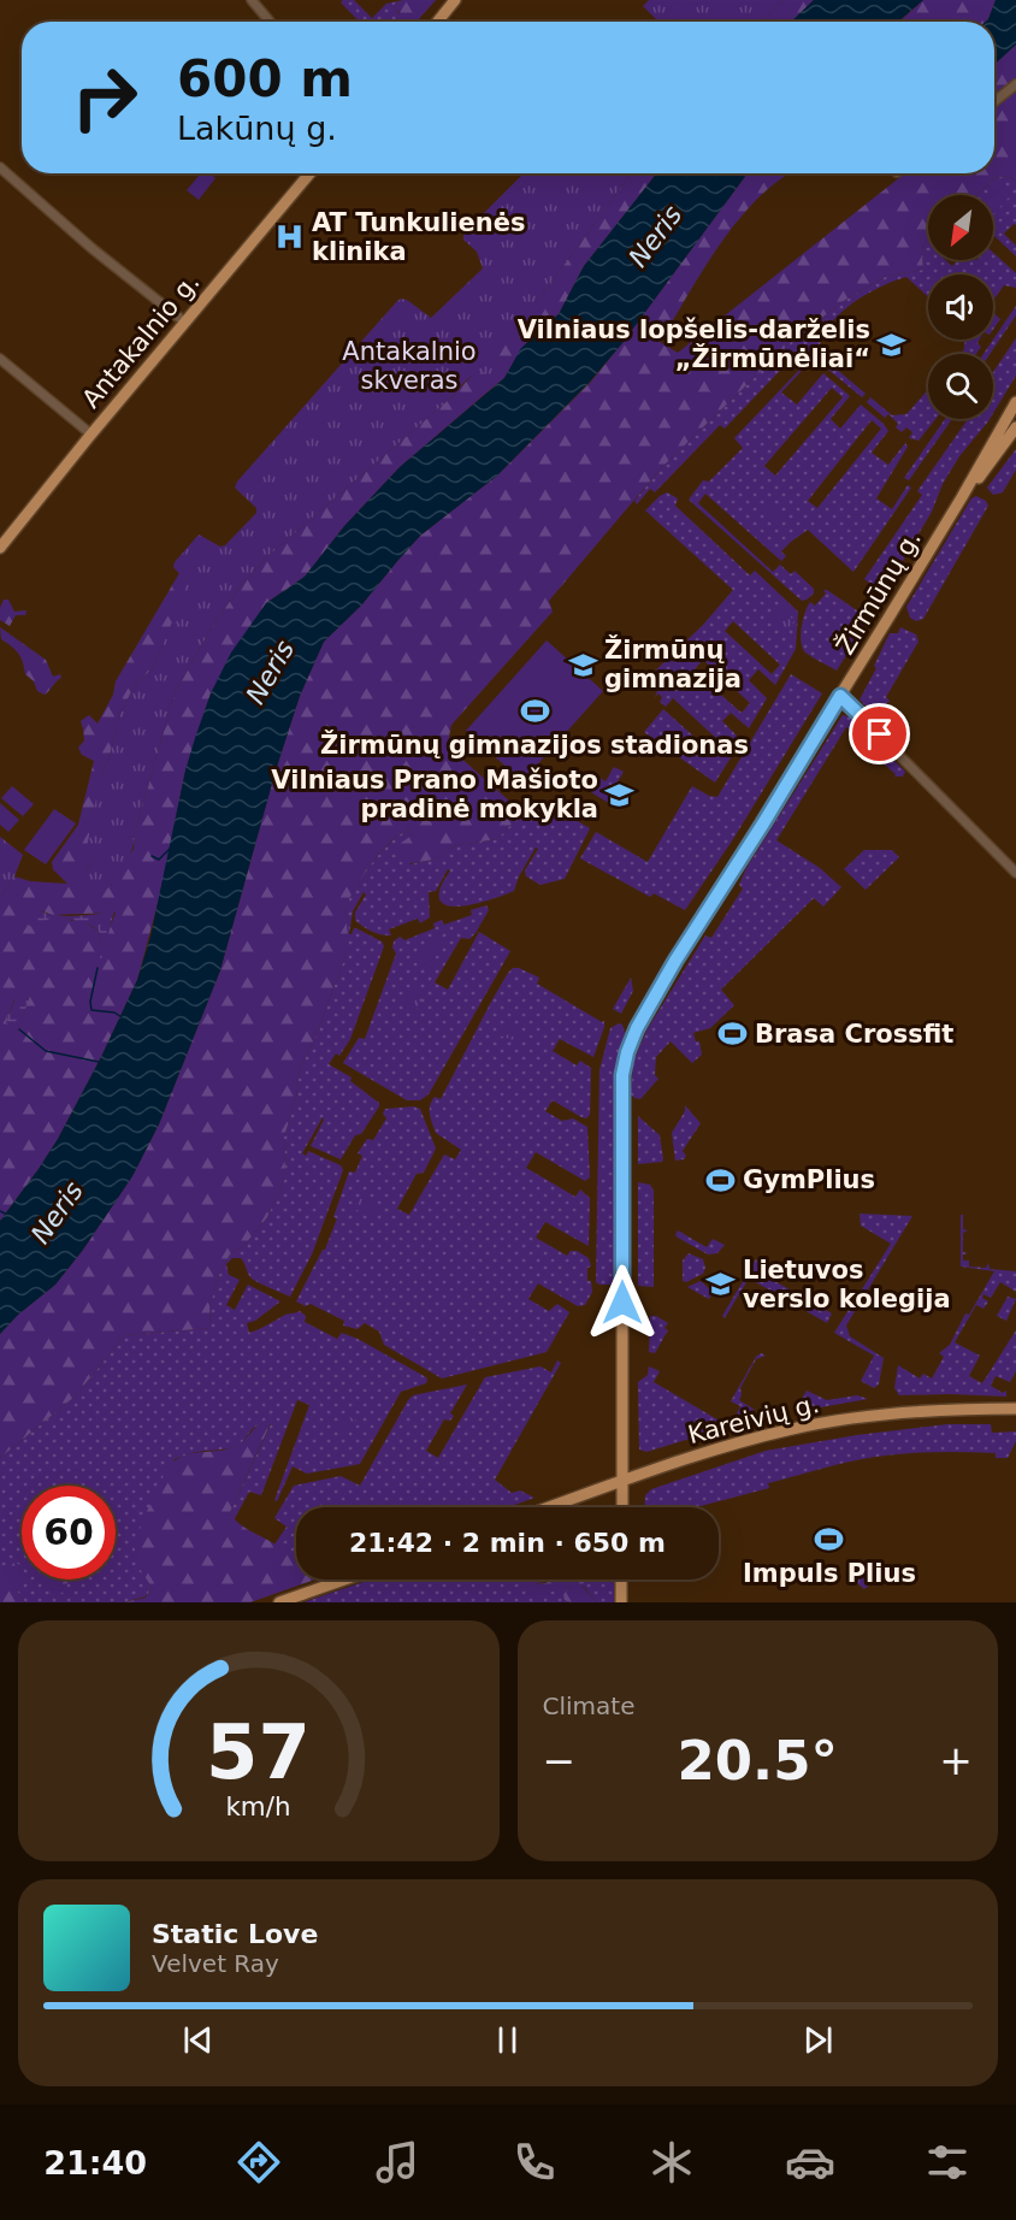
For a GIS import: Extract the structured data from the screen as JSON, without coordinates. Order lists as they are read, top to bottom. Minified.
{"streets":{"main road":["Antakalnio g.","Žirmūnų g.","Kareivių g."]},"crossings":[["Žirmūnų g.","Kareivių g."]],"water":["Neris"],"parks":["Antakalnio skveras"],"places":{"hospital":["AT Tunkulienės klinika"],"school or university":["Vilniaus lopšelis-darželis „Žirmūnėliai“","Žirmūnų gimnazija","Vilniaus Prano Mašioto pradinė mokykla","Lietuvos verslo kolegija"],"sports":["Žirmūnų gimnazijos stadionas","Brasa Crossfit","GymPlius","Impuls Plius"]},"north":"bottom left","page":{"turn":["600 m","Lakūnų g."],"limit":"60","trip":"21:42 · 2 min · 650 m","tile":"Climate","heat":["−","20.5°","+"],"song":["Static Love","Velvet Ray"],"tabs":"21:40","gauge":["57","km/h"]}}
